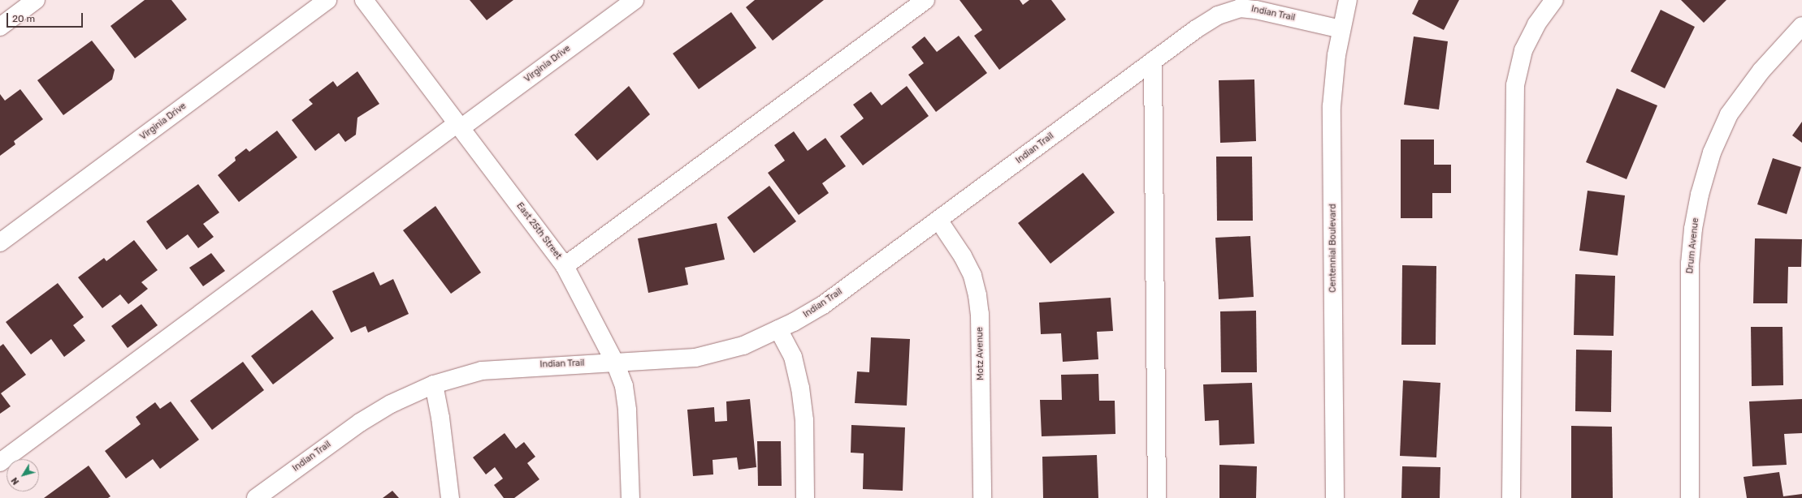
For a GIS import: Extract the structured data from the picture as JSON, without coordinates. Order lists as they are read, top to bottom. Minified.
{"streets":{"street":["Indian Trail","Virginia Drive","East 25th Street","Drum Avenue","Centennial Boulevard","Motz Avenue"]},"crossings":[["Indian Trail","East 25th Street"],["Indian Trail","Centennial Boulevard"],["Indian Trail","Motz Avenue"],["Virginia Drive","East 25th Street"]],"scale_bar":"20 m","north":"bottom left"}
